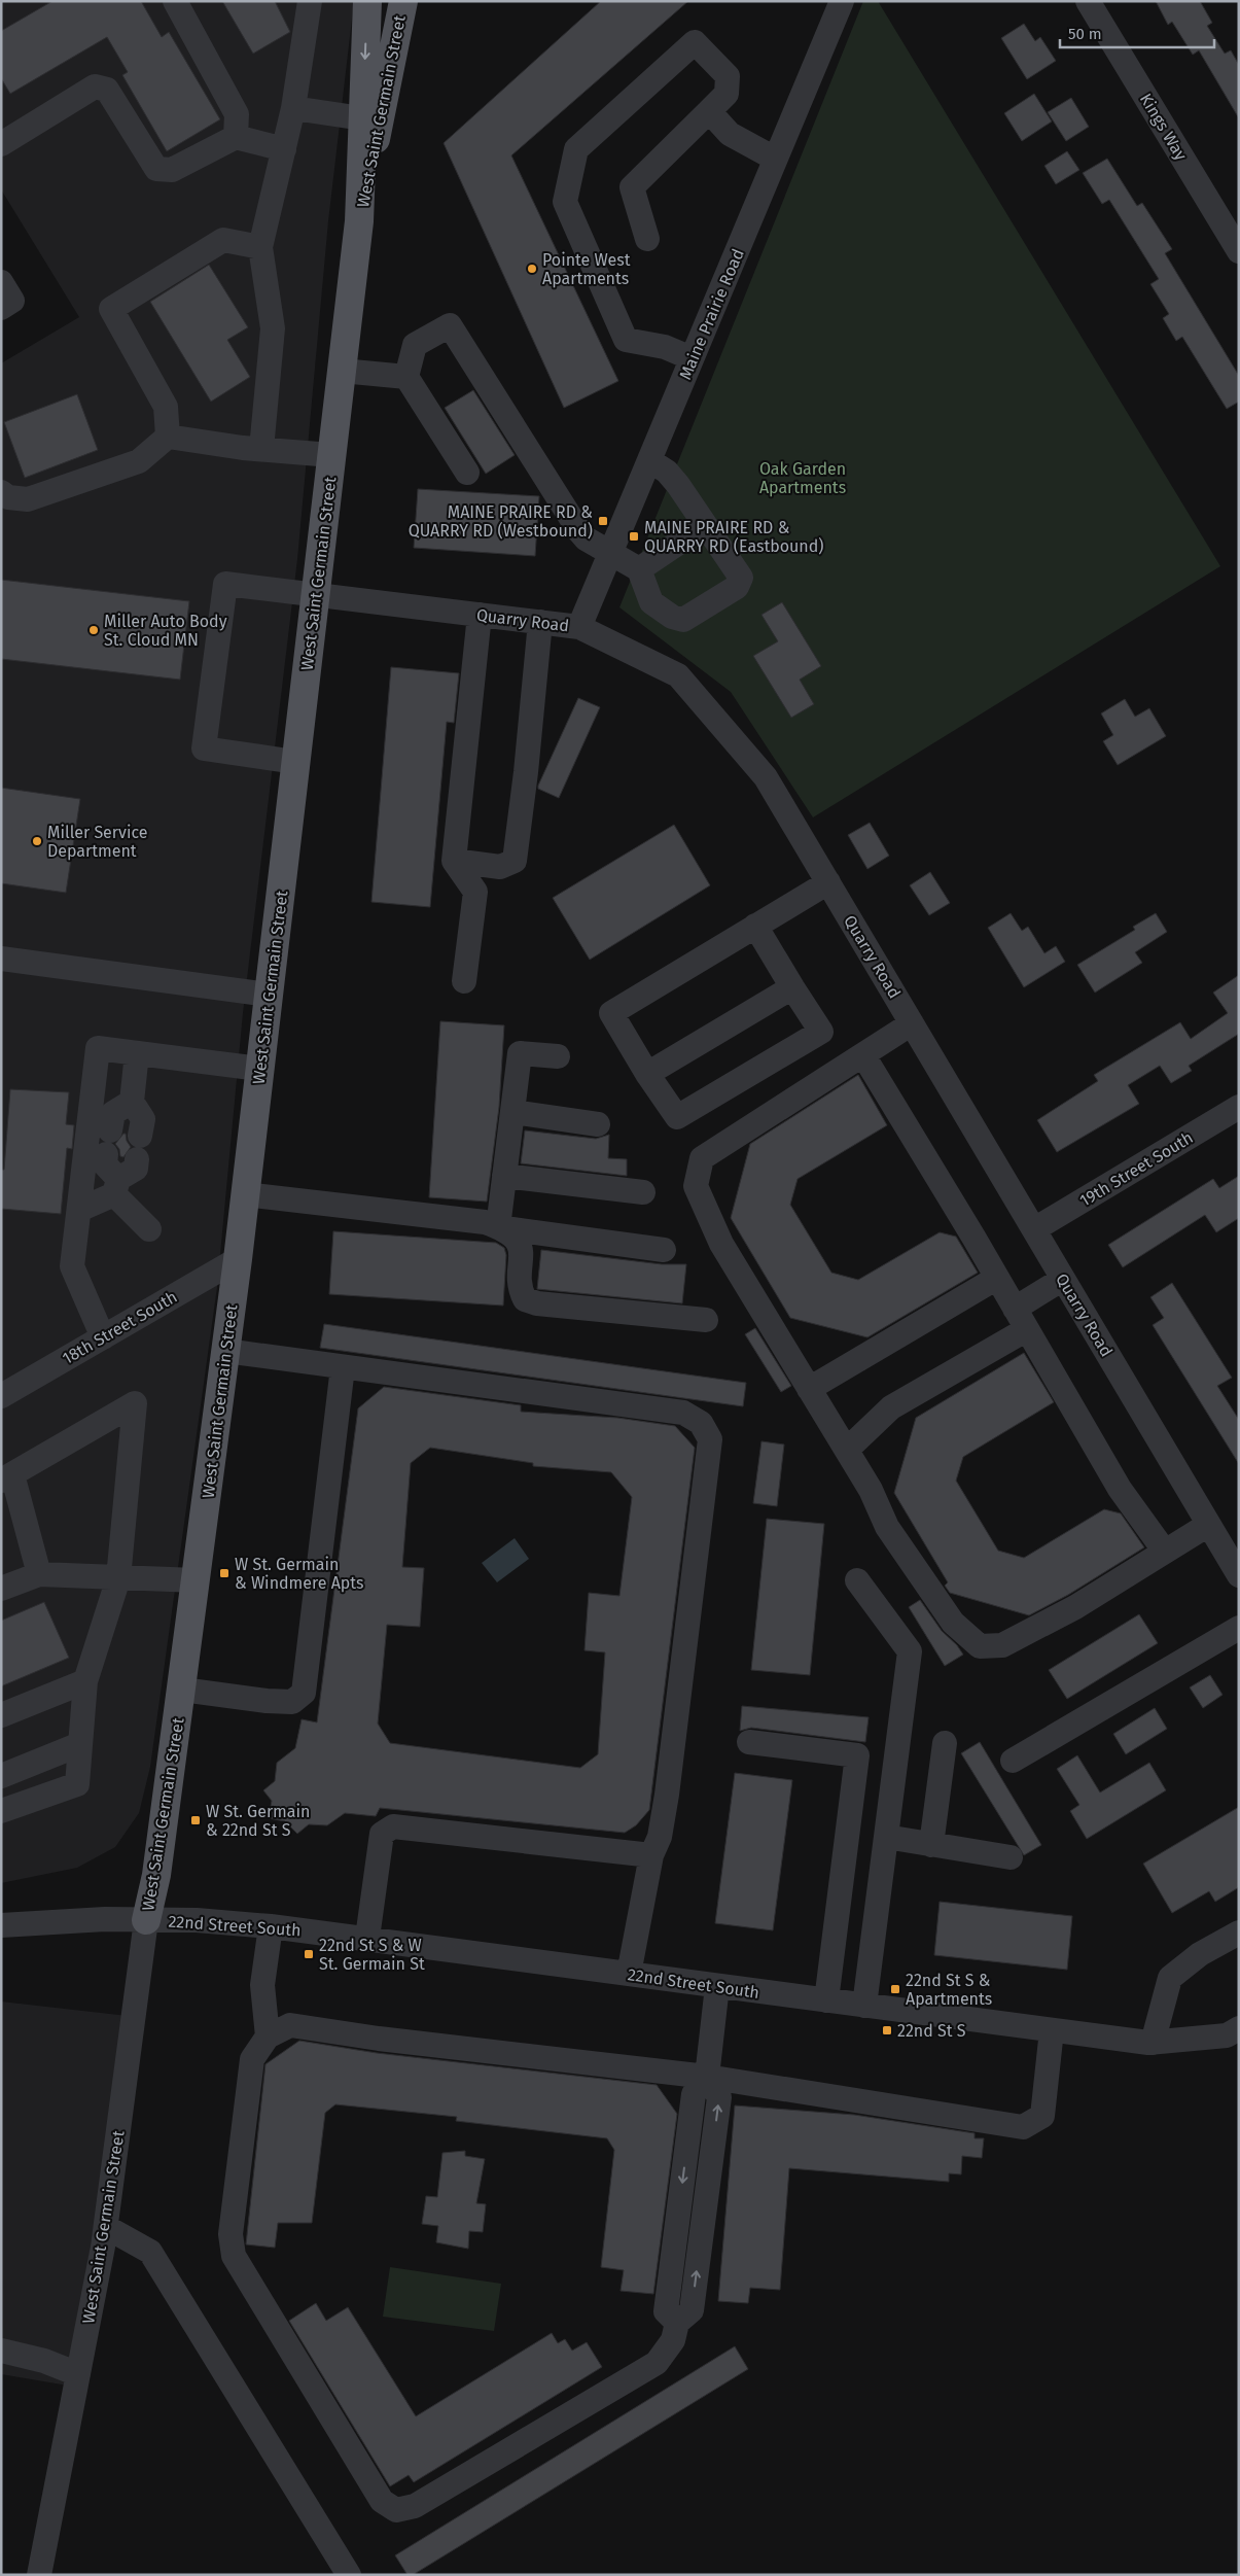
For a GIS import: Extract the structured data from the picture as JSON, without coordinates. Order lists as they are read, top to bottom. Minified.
{"streets":{"main road":["West Saint Germain Street"],"street":["Kings Way","Maine Prairie Road","Quarry Road","19th Street South","18th Street South","22nd Street South"]},"crossings":[["West Saint Germain Street","Quarry Road"],["West Saint Germain Street","18th Street South"],["West Saint Germain Street","22nd Street South"],["Maine Prairie Road","Quarry Road"],["Quarry Road","19th Street South"]],"parks":["Oak Garden Apartments"],"places":{"other":["Pointe West Apartments","Miller Auto Body St. Cloud MN","Miller Service Department"],"transit":["MAINE PRAIRE RD & QUARRY RD (Westbound)","MAINE PRAIRE RD & QUARRY RD (Eastbound)","W St. Germain & Windmere Apts","W St. Germain & 22nd St S","22nd St S & W St. Germain St","22nd St S & Apartments","22nd St S"]},"scale_bar":"50 m"}
